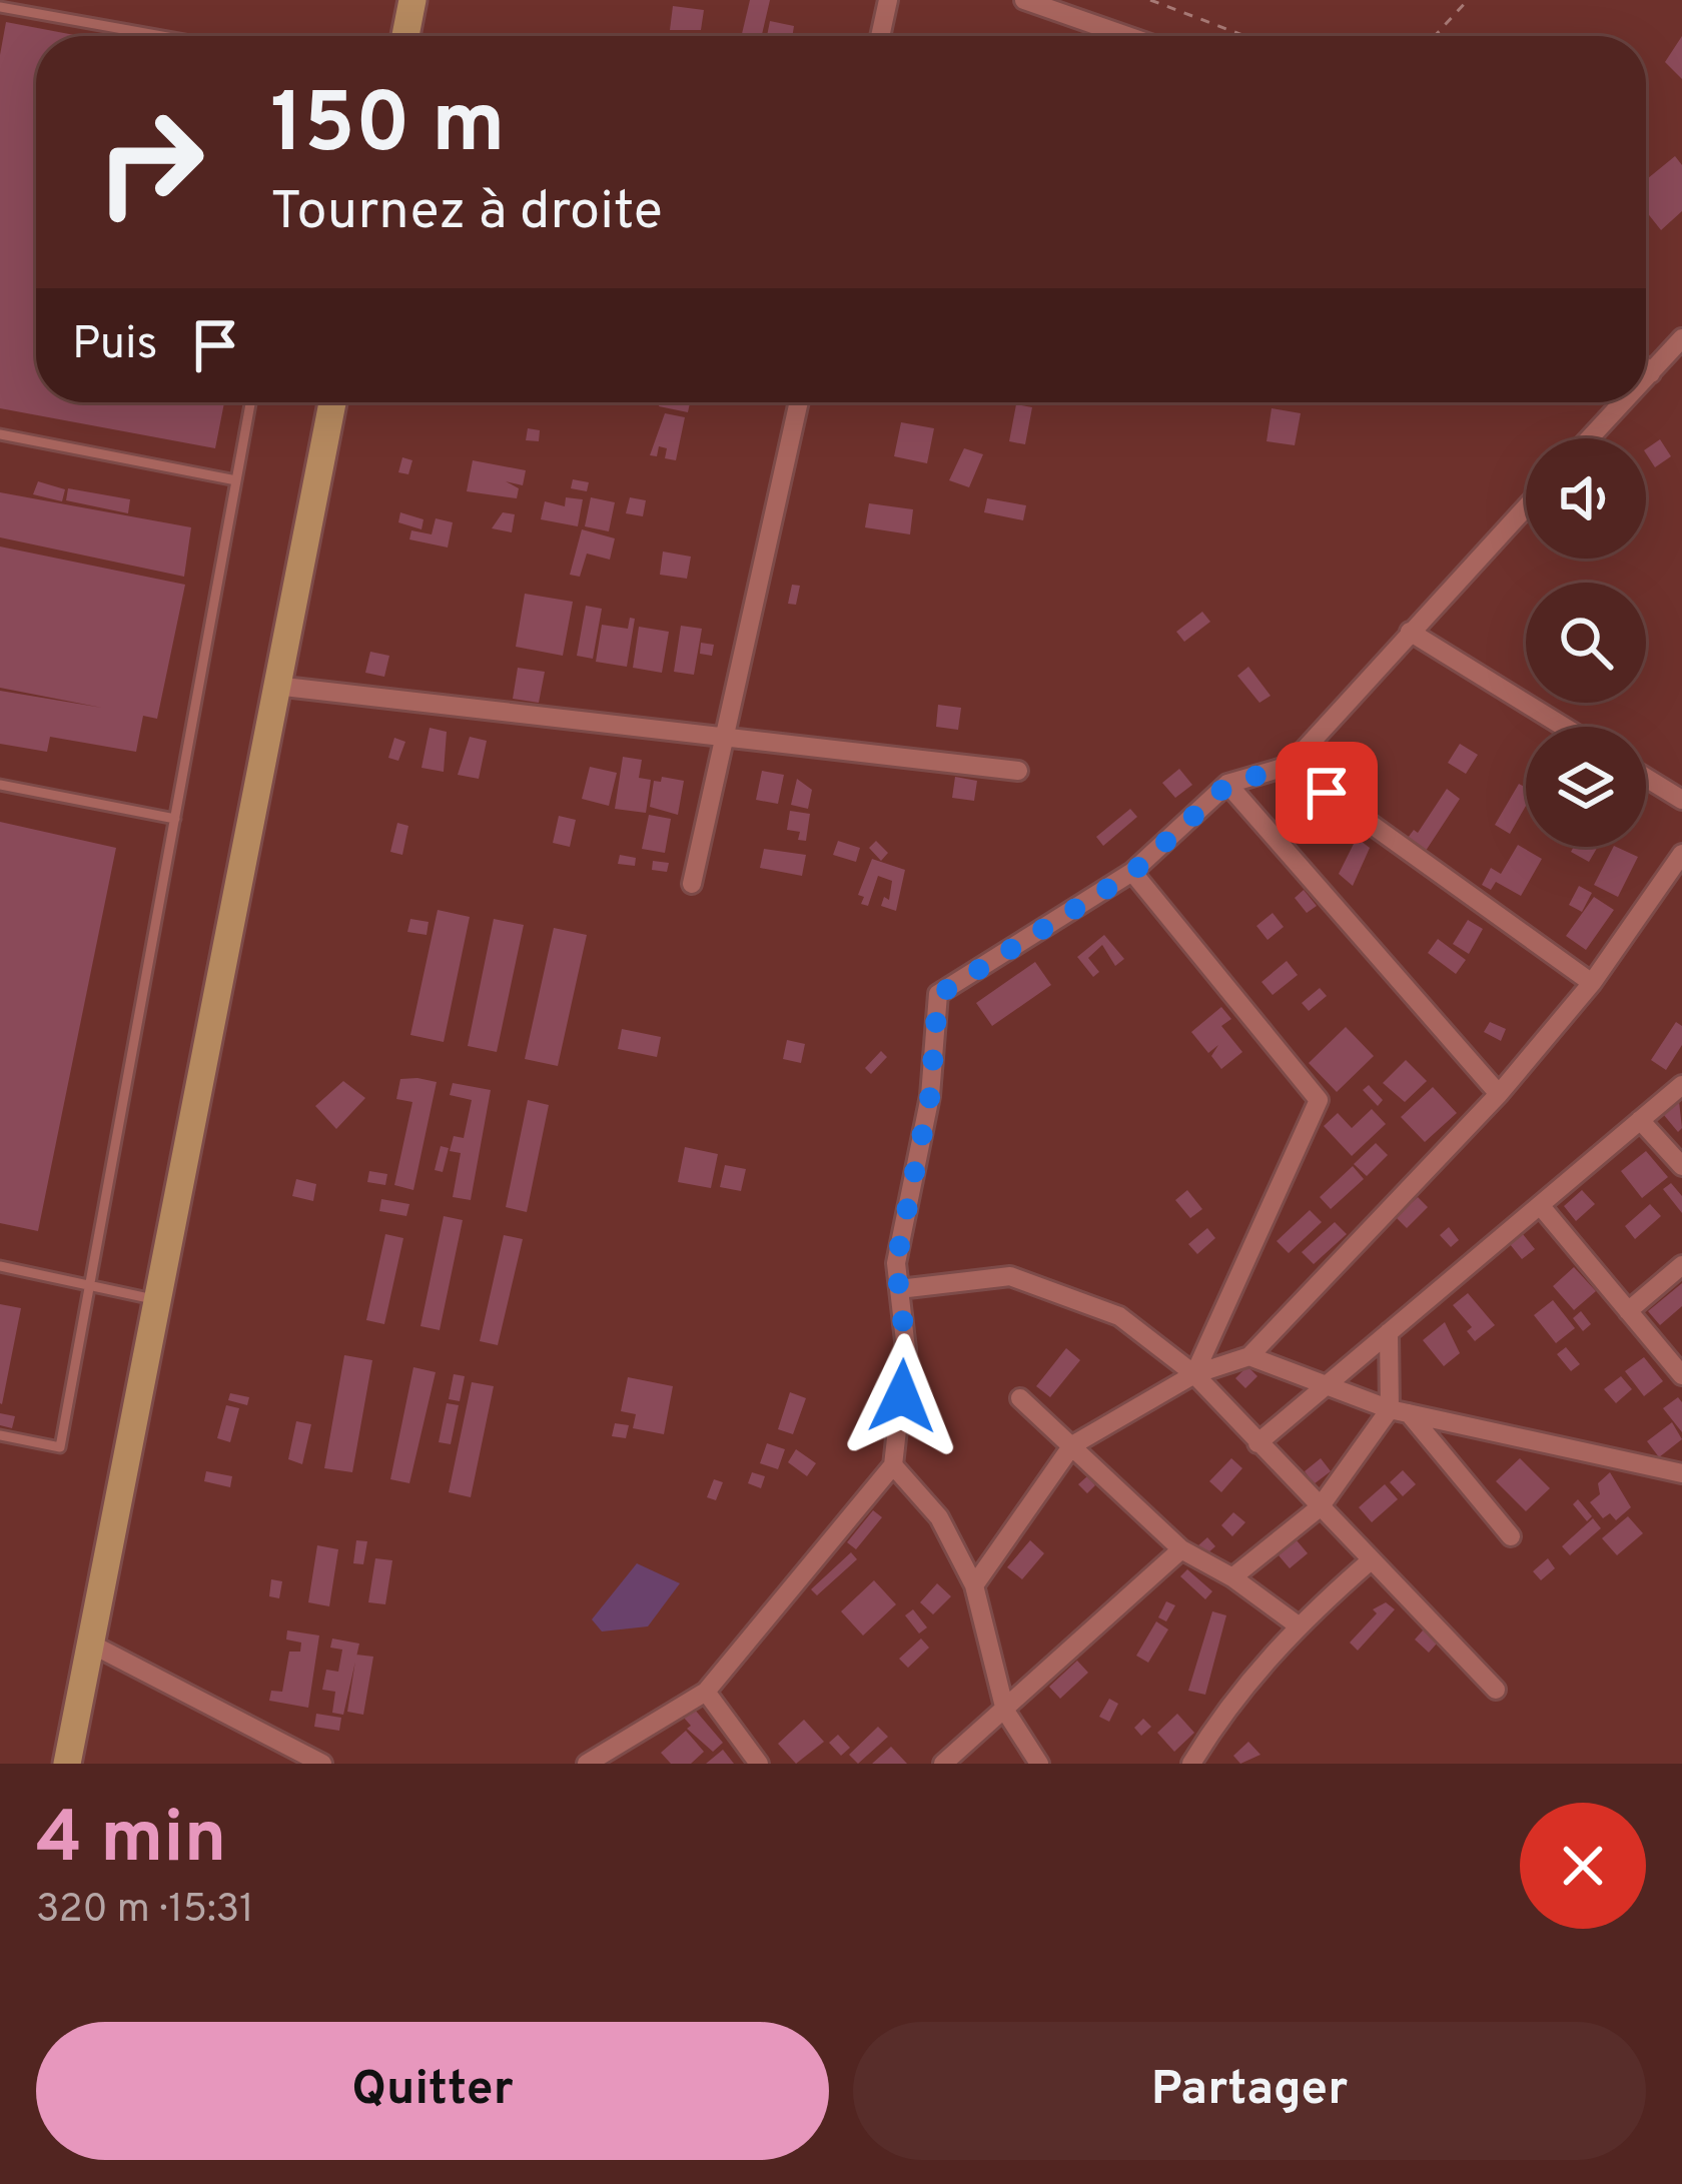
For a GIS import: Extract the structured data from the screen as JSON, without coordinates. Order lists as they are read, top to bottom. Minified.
{"page":{"turn":["150 m","Tournez à droite"],"then":"Puis","heading":["4 min","320 m · 15:31"],"buttons":["Quitter","Partager"]}}
